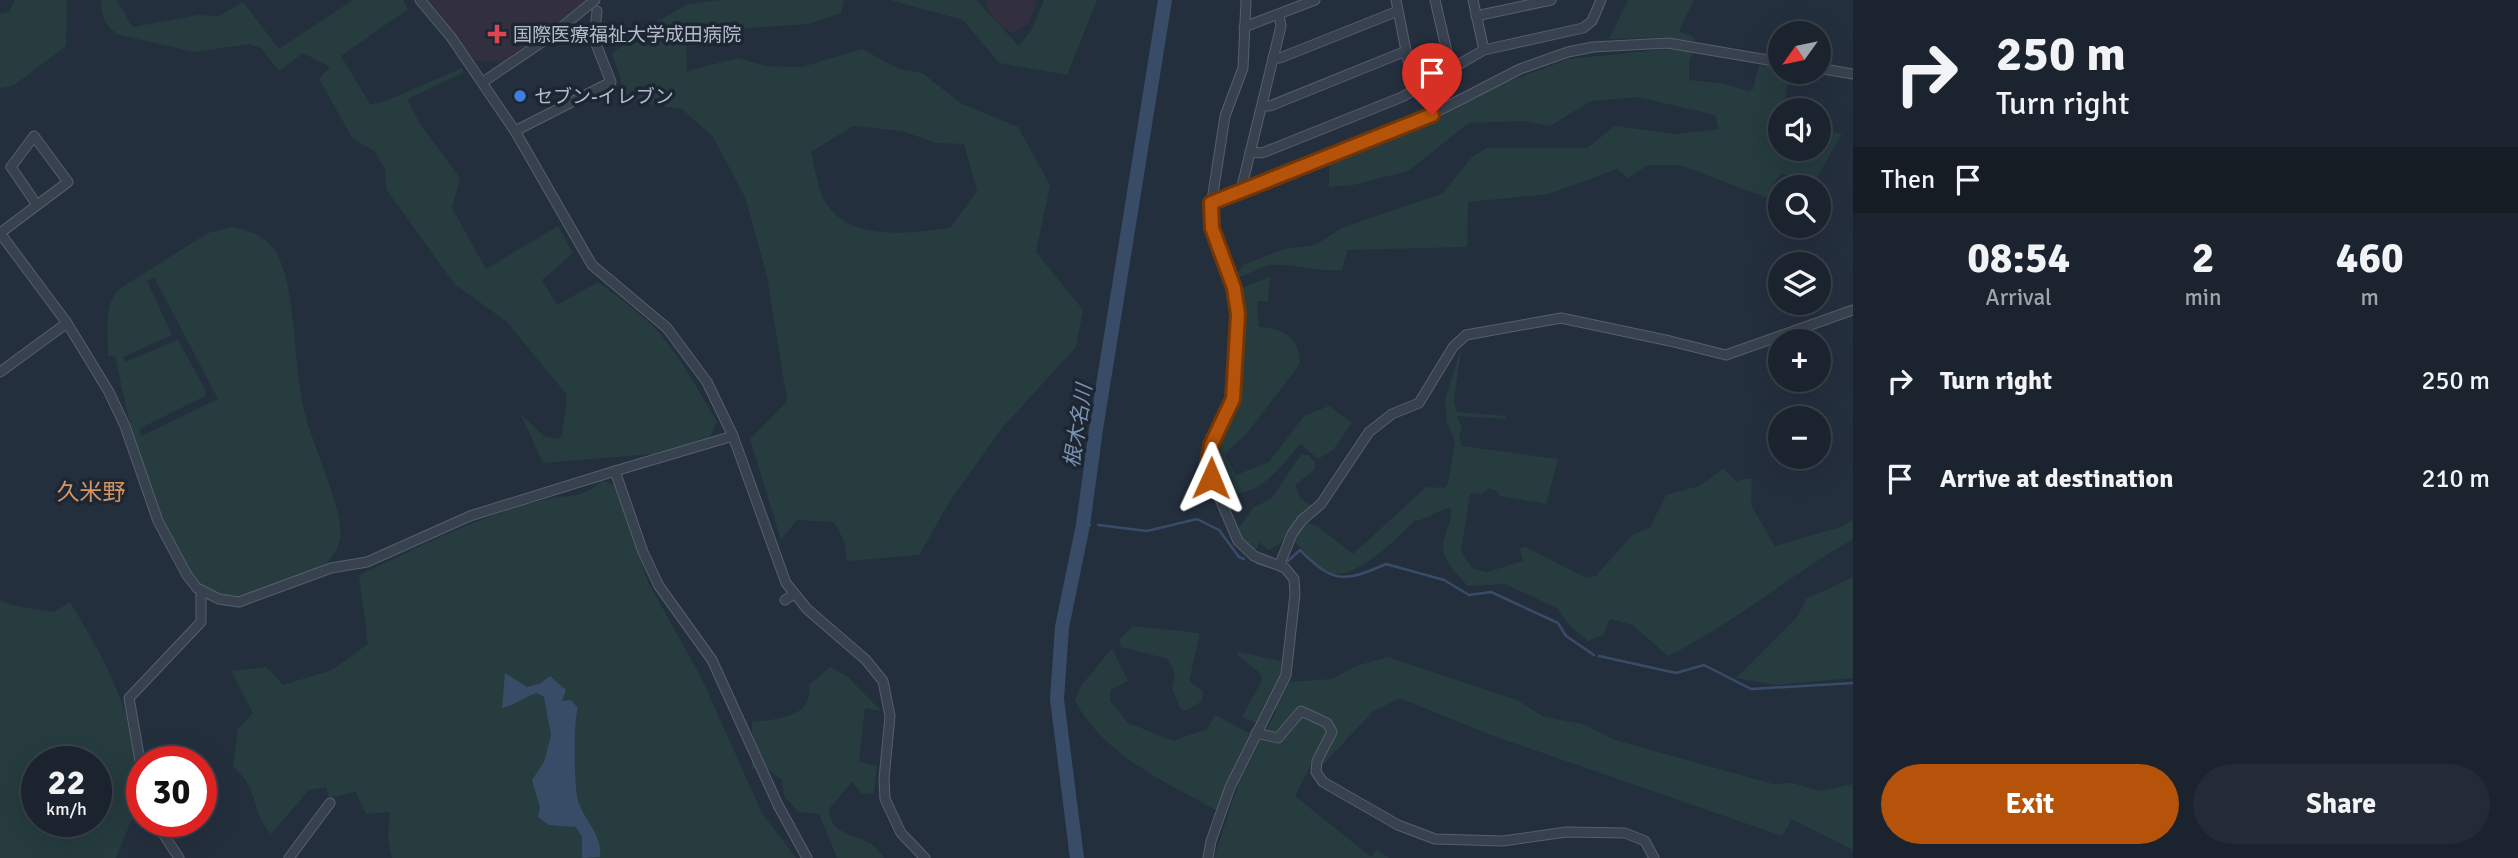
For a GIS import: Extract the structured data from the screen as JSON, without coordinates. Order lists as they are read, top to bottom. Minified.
{"districts":["久米野"],"water":["根木名川"],"places":{"health":["国際医療福祉大学成田病院"],"other":["セブン-イレブン"]},"north":"bottom left","page":{"turn":["250 m","Turn right"],"map_buttons":["+","−"],"then":"Then","eta":["08:54","Arrival","2","min","460","m"],"list":[{"name":"Turn right","value":"250 m"},{"name":"Arrive at destination","value":"210 m"}],"speed":"22 km/h","limit":"30","buttons":["Exit","Share"]}}
